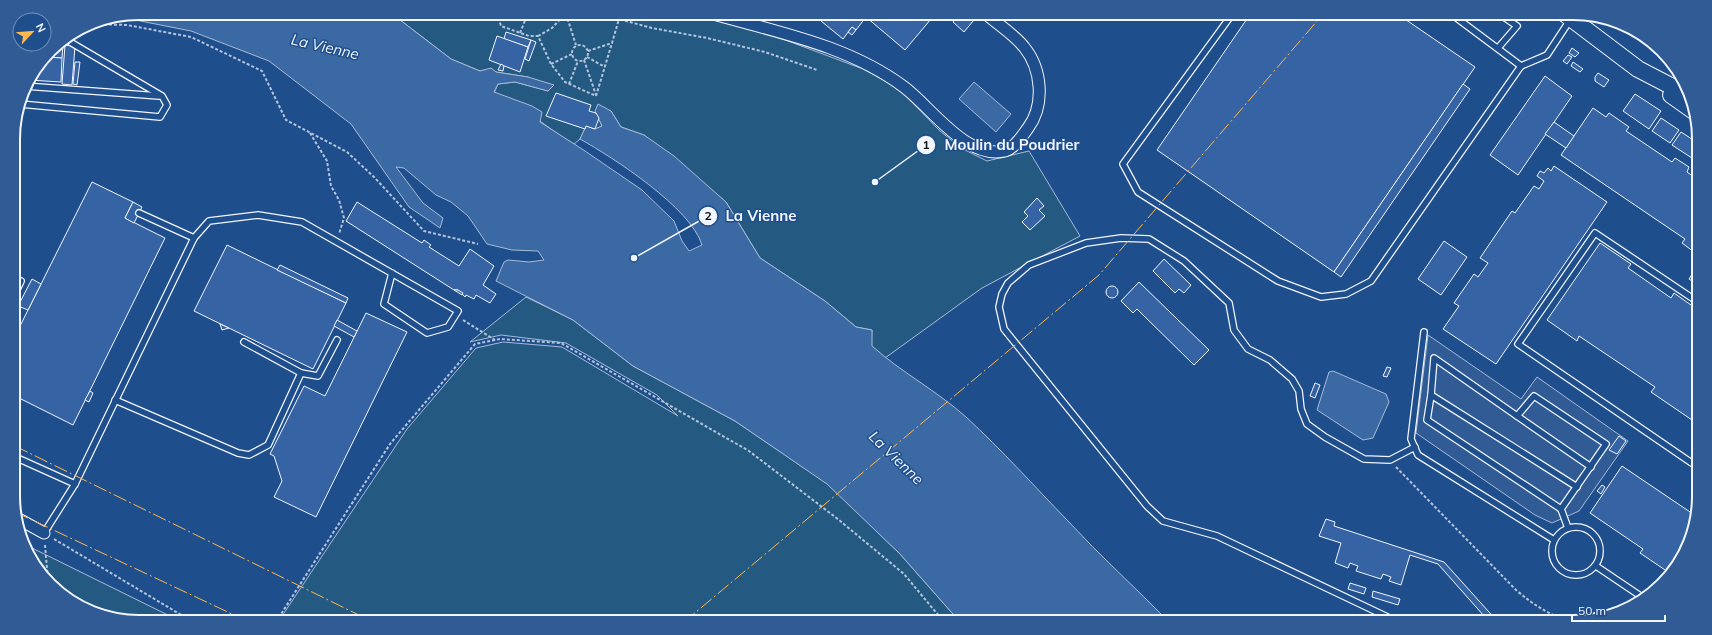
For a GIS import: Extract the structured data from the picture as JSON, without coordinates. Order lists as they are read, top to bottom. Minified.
{"water":["La Vienne"],"places":["Moulin du Poudrier","La Vienne"],"scale_bar":"50 m","north":"top right"}
